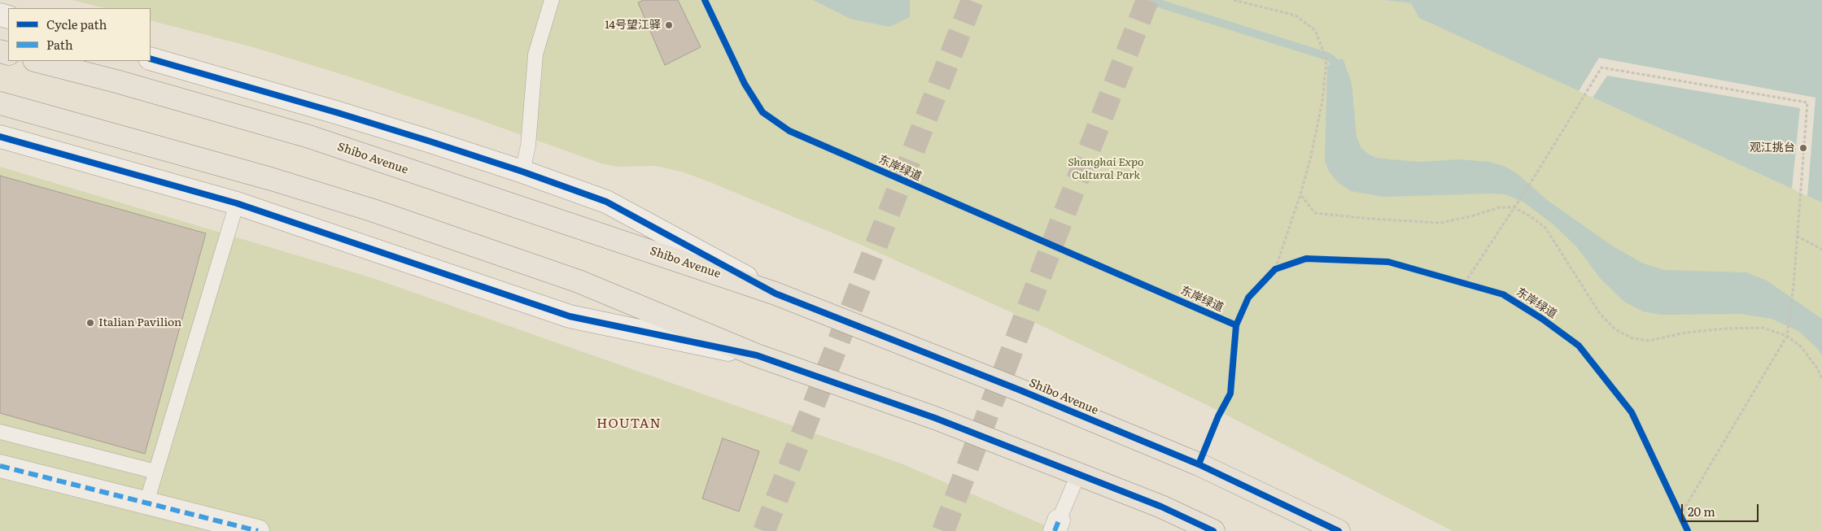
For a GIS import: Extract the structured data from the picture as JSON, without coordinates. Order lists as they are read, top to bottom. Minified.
{"streets":{"main road":["Shibo Avenue"],"cycle path":["东岸绿道"]},"districts":["HOUTAN"],"parks":["Shanghai Expo Cultural Park"],"places":["14号望江驿","观江挑台","Italian Pavilion"],"legend":["Cycle path","Path"],"scale_bar":"20 m"}
